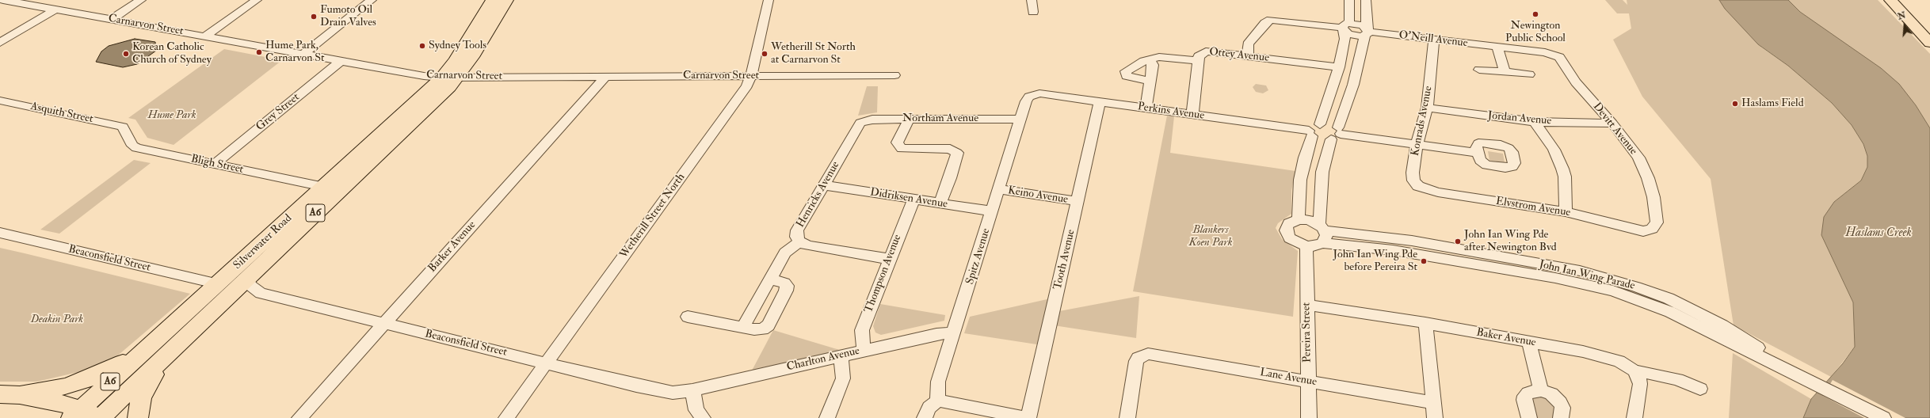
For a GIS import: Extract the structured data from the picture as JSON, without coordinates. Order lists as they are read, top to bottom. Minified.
{"streets":{"highway":["A6","Silverwater Road"],"street":["Carnarvon Street","O'Neill Avenue","Ottey Avenue","Perkins Avenue","Grey Street","Asquith Street","Northam Avenue","Jordan Avenue","Konrads Avenue","Devitt Avenue","Bligh Street","Henricks Avenue","Keino Avenue","Didriksen Avenue","Elvstrom Avenue","Wetherill Street North","Barker Avenue","Spitz Avenue","Beaconsfield Street","Tooth Avenue","Thompson Avenue","John Ian Wing Parade","Pereira Street","Baker Avenue","Charlton Avenue","Lane Avenue"]},"crossings":[["Carnarvon Street","Grey Street"],["Carnarvon Street","Wetherill Street North"],["Carnarvon Street","Silverwater Road"],["Carnarvon Street","Barker Avenue"],["O'Neill Avenue","Ottey Avenue"],["O'Neill Avenue","Konrads Avenue"],["O'Neill Avenue","Devitt Avenue"],["Ottey Avenue","Perkins Avenue"],["Perkins Avenue","Spitz Avenue"],["Perkins Avenue","Tooth Avenue"],["Grey Street","Bligh Street"],["Asquith Street","Bligh Street"],["Northam Avenue","Henricks Avenue"],["Northam Avenue","Spitz Avenue"],["Jordan Avenue","Konrads Avenue"],["Jordan Avenue","Devitt Avenue"],["Konrads Avenue","Elvstrom Avenue"],["Devitt Avenue","Elvstrom Avenue"],["Bligh Street","Silverwater Road"],["Henricks Avenue","Didriksen Avenue"],["Keino Avenue","Spitz Avenue"],["Keino Avenue","Tooth Avenue"],["Didriksen Avenue","Spitz Avenue"],["Didriksen Avenue","Thompson Avenue"],["Wetherill Street North","Beaconsfield Street"],["Silverwater Road","Beaconsfield Street"],["Barker Avenue","Beaconsfield Street"],["Spitz Avenue","Charlton Avenue"],["Beaconsfield Street","Charlton Avenue"],["Thompson Avenue","Charlton Avenue"],["John Ian Wing Parade","Pereira Street"],["Pereira Street","Baker Avenue"],["Pereira Street","Lane Avenue"]],"water":["Haslams Creek"],"parks":["Hume Park","Blankers Koen Park","Deakin Park"],"places":["Newington Public School","Fumoto Oil Drain Valves","Sydney Tools","Hume Park, Carnarvon St","Korean Catholic Church of Sydney","Wetherill St North at Carnarvon St","Haslams Field","John Ian Wing Pde after Newington Bvd","John Ian Wing Pde before Pereira St"],"north":"top"}
